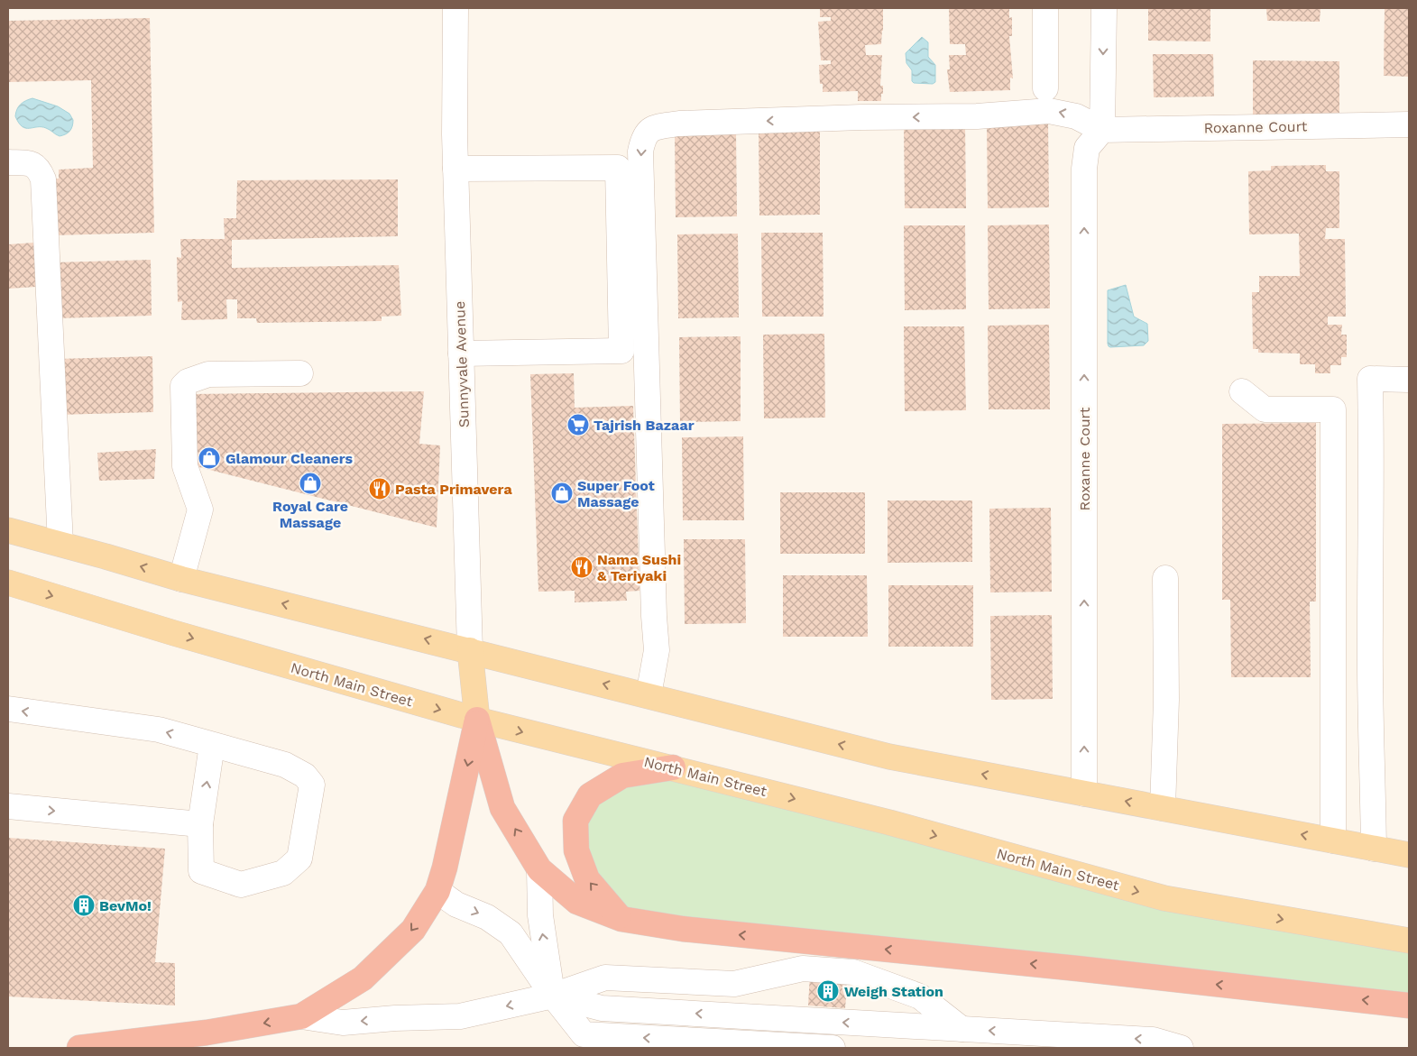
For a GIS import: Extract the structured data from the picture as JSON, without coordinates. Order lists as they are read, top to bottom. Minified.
{"streets":{"main road":["Sunnyvale Avenue","North Main Street"],"street":["Roxanne Court"]},"crossings":[["Sunnyvale Avenue","North Main Street"]],"places":{"supermarket":["Tajrish Bazaar"],"shop":["Glamour Cleaners","Royal Care Massage","Super Foot Massage"],"restaurant":["Pasta Primavera","Nama Sushi & Teriyaki"],"building":["BevMo!","Weigh Station"]}}
